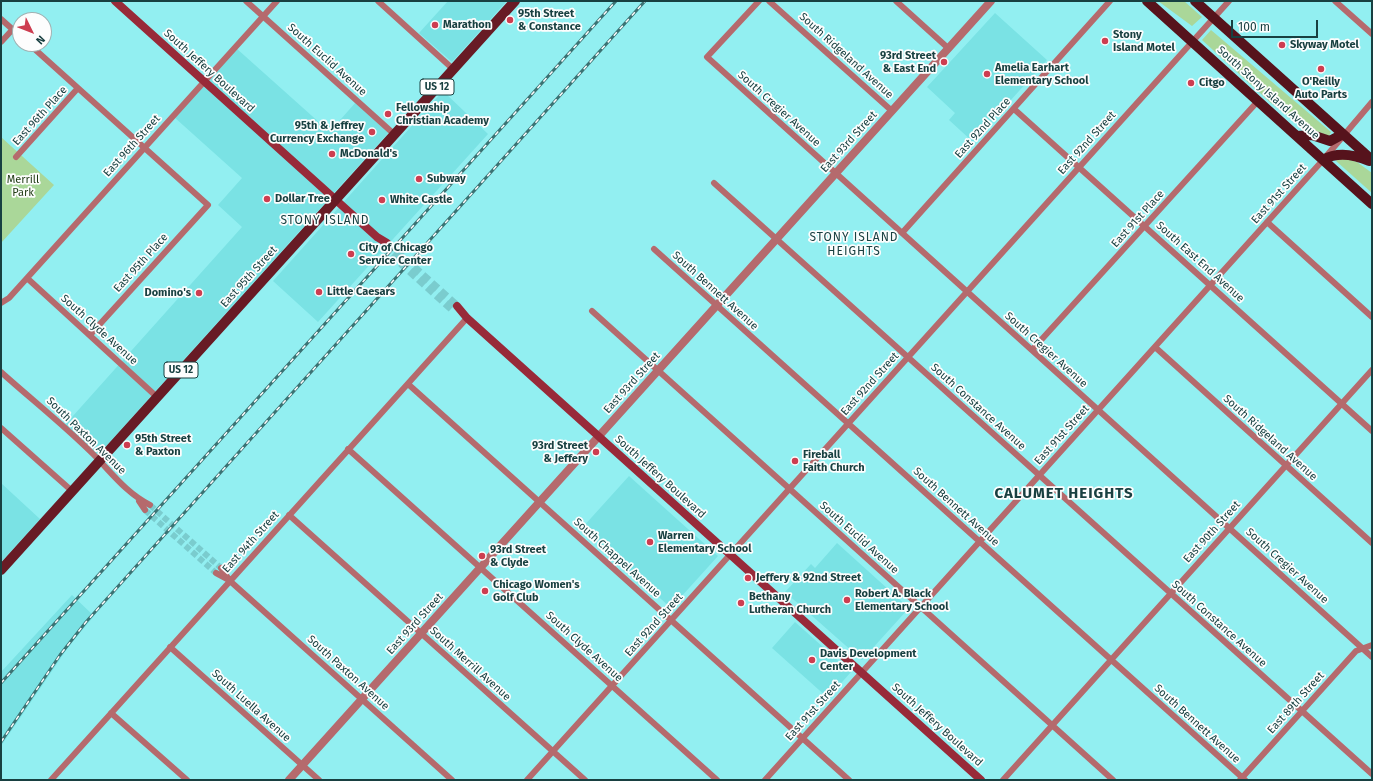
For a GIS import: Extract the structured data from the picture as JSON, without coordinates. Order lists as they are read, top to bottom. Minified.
{"streets":{"highway":["South Stony Island Avenue"],"main road":["South Jeffery Boulevard","US 12","East 95th Street"],"street":["South Ridgeland Avenue","South Euclid Avenue","South Cregier Avenue","East 96th Place","East 92nd Place","East 93rd Street","East 92nd Street","East 96th Street","East 91st Street","East 91st Place","South East End Avenue","East 95th Place","South Bennett Avenue","South Clyde Avenue","South Constance Avenue","South Paxton Avenue","East 90th Street","East 94th Street","South Chappel Avenue","South Merrill Avenue","East 89th Street","South Luella Avenue"]},"crossings":[["South Ridgeland Avenue","East 93rd Street"],["South Ridgeland Avenue","East 91st Street"],["South Ridgeland Avenue","East 90th Street"],["South Euclid Avenue","East 93rd Street"],["South Euclid Avenue","East 92nd Street"],["South Euclid Avenue","East 96th Street"],["South Euclid Avenue","East 91st Street"],["South Euclid Avenue","East 95th Street"],["South Euclid Avenue","East 90th Street"],["South Jeffery Boulevard","East 93rd Street"],["South Jeffery Boulevard","East 92nd Street"],["South Jeffery Boulevard","East 96th Street"],["South Jeffery Boulevard","East 91st Street"],["South Jeffery Boulevard","East 95th Street"],["South Jeffery Boulevard","East 94th Street"],["South Stony Island Avenue","East 92nd Street"],["South Stony Island Avenue","East 91st Street"],["South Stony Island Avenue","East 91st Place"],["South Cregier Avenue","East 92nd Place"],["South Cregier Avenue","East 93rd Street"],["South Cregier Avenue","East 92nd Street"],["South Cregier Avenue","East 91st Street"],["South Cregier Avenue","East 91st Place"],["South Cregier Avenue","East 90th Street"],["South Cregier Avenue","East 89th Street"],["East 92nd Place","South East End Avenue"],["East 93rd Street","South Bennett Avenue"],["East 93rd Street","South Clyde Avenue"],["East 93rd Street","South Constance Avenue"],["East 93rd Street","South Paxton Avenue"],["East 93rd Street","South Chappel Avenue"],["East 93rd Street","South Merrill Avenue"],["East 93rd Street","South Luella Avenue"],["East 92nd Street","South East End Avenue"],["East 92nd Street","South Bennett Avenue"],["East 92nd Street","South Clyde Avenue"],["East 92nd Street","South Constance Avenue"],["East 92nd Street","South Chappel Avenue"],["East 92nd Street","South Merrill Avenue"],["East 96th Street","East 95th Place"],["East 96th Street","South Clyde Avenue"],["East 91st Street","South East End Avenue"],["East 91st Street","South Bennett Avenue"],["East 91st Street","South Constance Avenue"],["East 91st Street","South Chappel Avenue"],["East 91st Place","South East End Avenue"],["South East End Avenue","East 90th Street"],["East 95th Place","South Clyde Avenue"],["East 95th Street","South Clyde Avenue"],["East 95th Street","South Paxton Avenue"],["South Bennett Avenue","East 90th Street"],["South Bennett Avenue","East 89th Street"],["South Clyde Avenue","East 94th Street"],["South Constance Avenue","East 90th Street"],["South Constance Avenue","East 89th Street"],["South Paxton Avenue","East 94th Street"],["East 94th Street","South Chappel Avenue"],["East 94th Street","South Merrill Avenue"],["East 94th Street","South Luella Avenue"]],"districts":["STONY ISLAND","STONY ISLAND HEIGHTS","CALUMET HEIGHTS"],"parks":["Merrill Park"],"places":["95th Street & Constance","Marathon","Stony Island Motel","Skyway Motel","93rd Street & East End","O'Reilly Auto Parts","Amelia Earhart Elementary School","Citgo","Fellowship Christian Academy","95th & Jeffrey Currency Exchange","McDonald's","Subway","Dollar Tree","White Castle","City of Chicago Service Center","Little Caesars","Domino's","95th Street & Paxton","93rd Street & Jeffery","Fireball Faith Church","Warren Elementary School","93rd Street & Clyde","Jeffery & 92nd Street","Chicago Women's Golf Club","Robert A. Black Elementary School","Bethany Lutheran Church","Davis Development Center"],"scale_bar":"100 m","north":"bottom right"}
